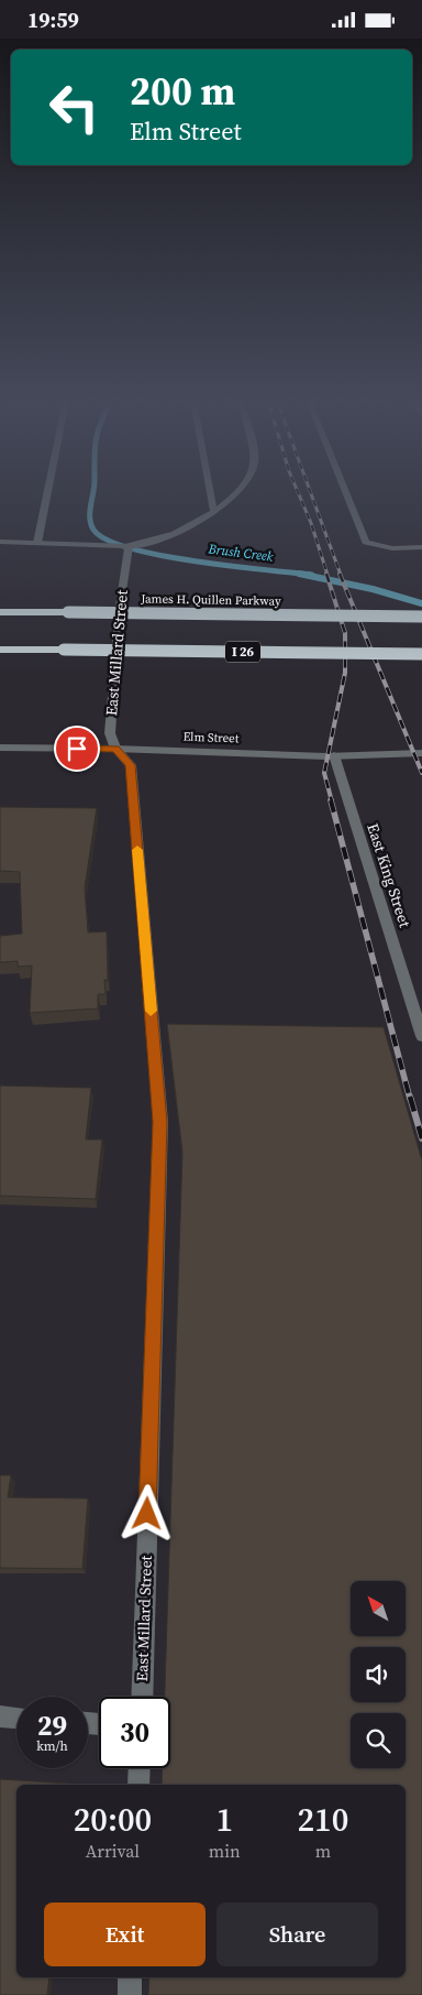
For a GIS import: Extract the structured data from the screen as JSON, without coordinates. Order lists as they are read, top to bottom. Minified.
{"streets":{"highway":["James H. Quillen Parkway","I 26"],"street":["East Millard Street","Elm Street","East King Street"]},"crossings":[["East Millard Street","Elm Street"],["Elm Street","East King Street"]],"water":["Brush Creek"],"north":"top left","page":{"status":"19:59","turn":["200 m","Elm Street"],"speed":"29 km/h","limit":"30","eta":["20:00","Arrival","1","min","210","m"],"buttons":["Exit","Share"]}}
